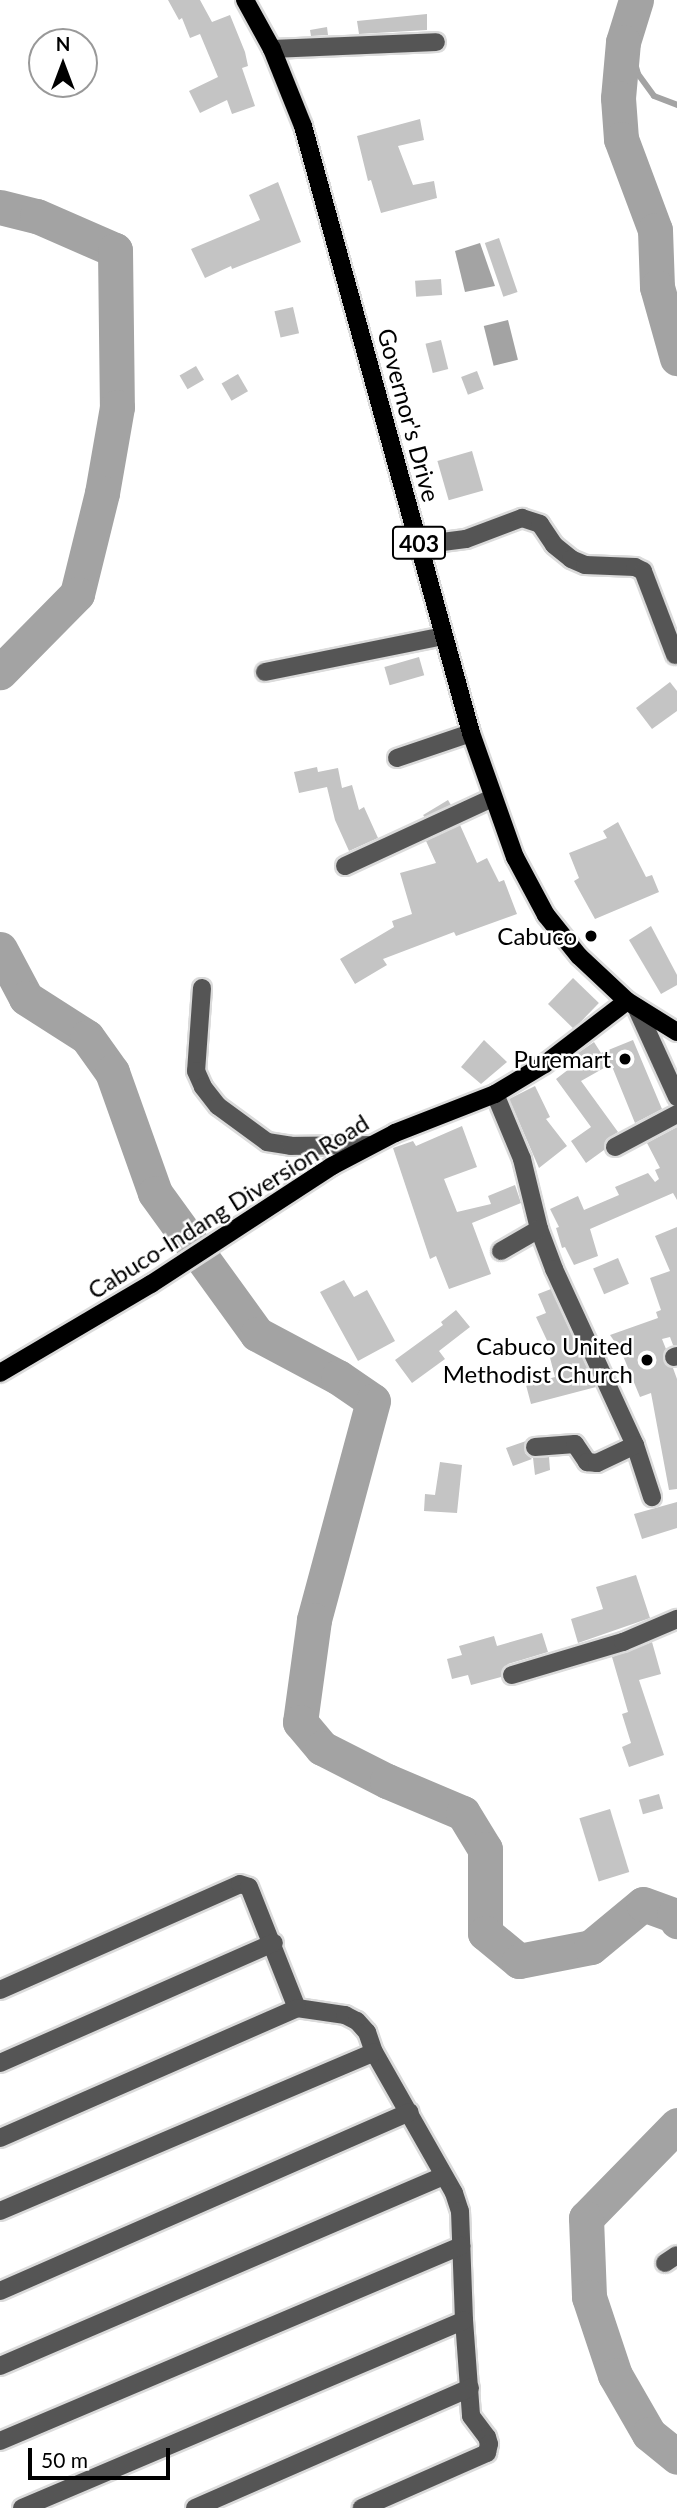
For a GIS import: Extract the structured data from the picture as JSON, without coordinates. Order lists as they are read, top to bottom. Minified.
{"streets":{"main road":["Governor's Drive","403","Cabuco-Indang Diversion Road"]},"crossings":[["Governor's Drive","Cabuco-Indang Diversion Road"]],"places":["Cabuco","Puremart","Cabuco United Methodist Church"],"scale_bar":"50 m","north":"top"}
